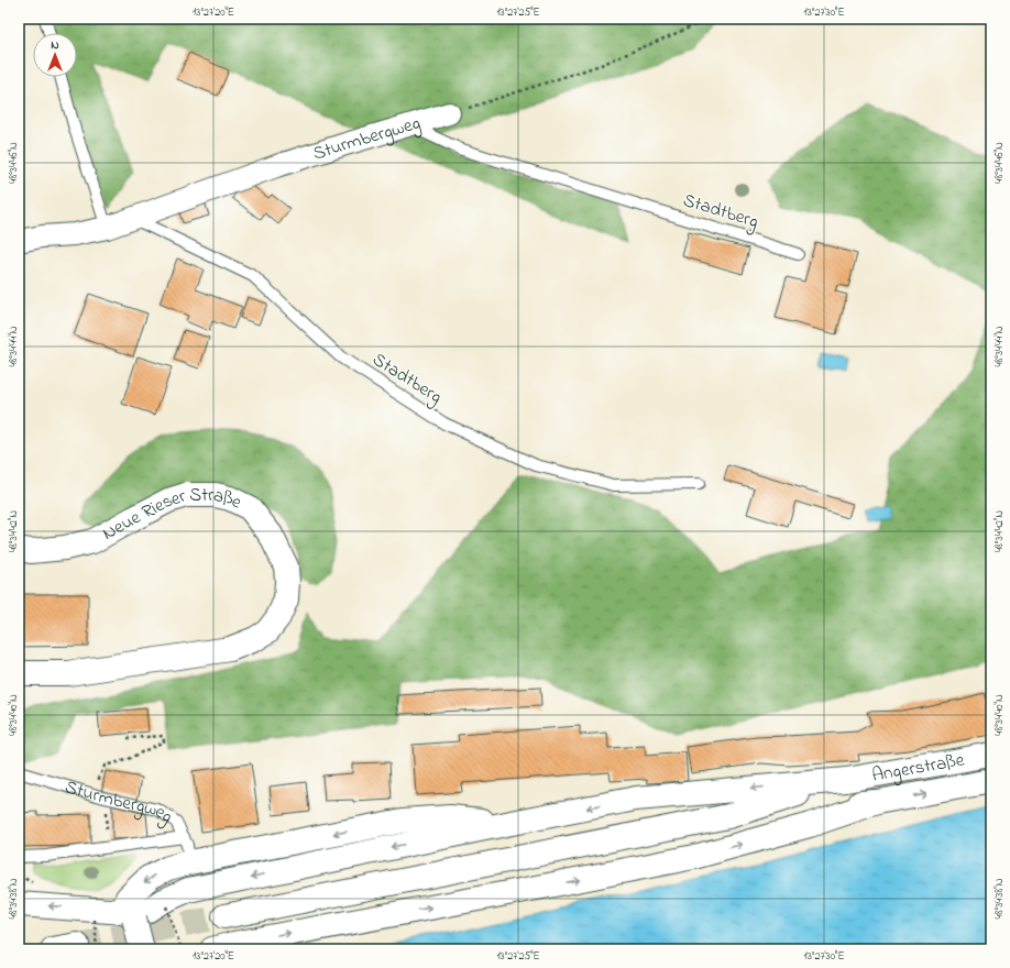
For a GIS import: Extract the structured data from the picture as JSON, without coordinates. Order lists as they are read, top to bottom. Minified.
{"streets":{"main road":["Neue Rieser Straße","Angerstraße"],"street":["Sturmbergweg"],"lane":["Stadtberg"]},"crossings":[["Sturmbergweg","Stadtberg"]],"north":"top","coordinates":["13°27'20\"E","13°27'25\"E","13°27'30\"E","48°34'46\"N","48°34'44\"N","48°34'42\"N","48°34'40\"N","48°34'38\"N"]}
